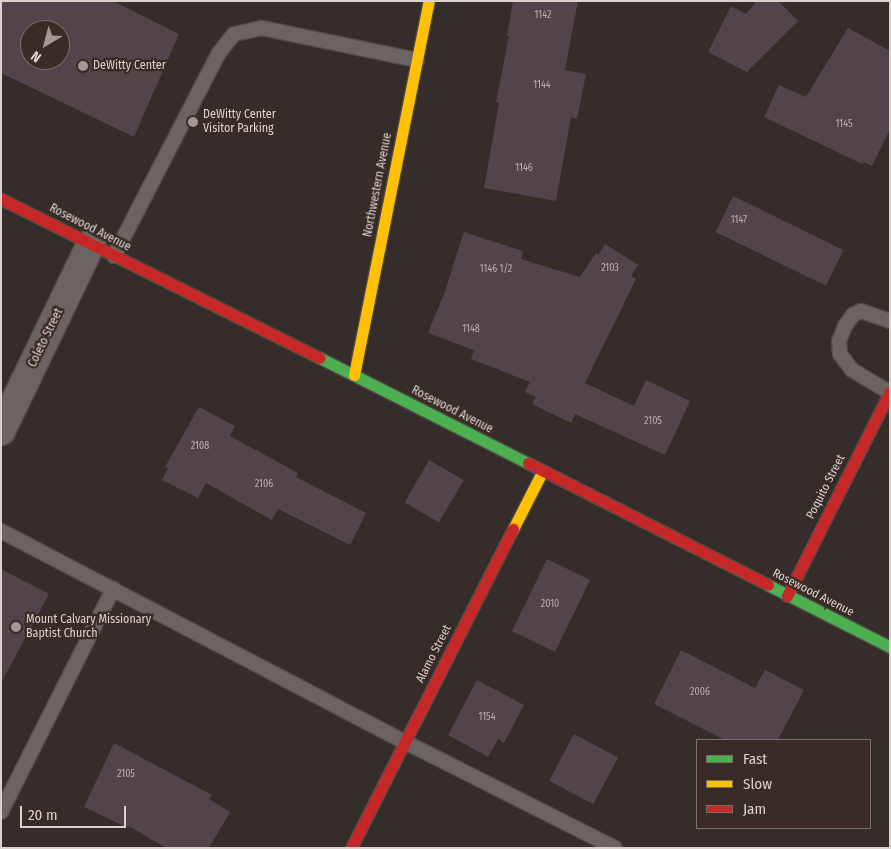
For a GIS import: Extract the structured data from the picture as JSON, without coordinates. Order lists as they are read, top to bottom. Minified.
{"streets":{"street":["Northwestern Avenue","Rosewood Avenue","Coleto Street","Poquito Street","Alamo Street"]},"crossings":[["Northwestern Avenue","Rosewood Avenue"],["Rosewood Avenue","Coleto Street"],["Rosewood Avenue","Poquito Street"],["Rosewood Avenue","Alamo Street"]],"places":["DeWitty Center","DeWitty Center Visitor Parking","Mount Calvary Missionary Baptist Church"],"house_numbers":["1142","1144","1145","1146","1147","2103","1146 1/2","1148","2105","2108","2106","2010","2006","1154","2105"],"legend":["Fast","Slow","Jam"],"scale_bar":"20 m","north":"bottom left"}
